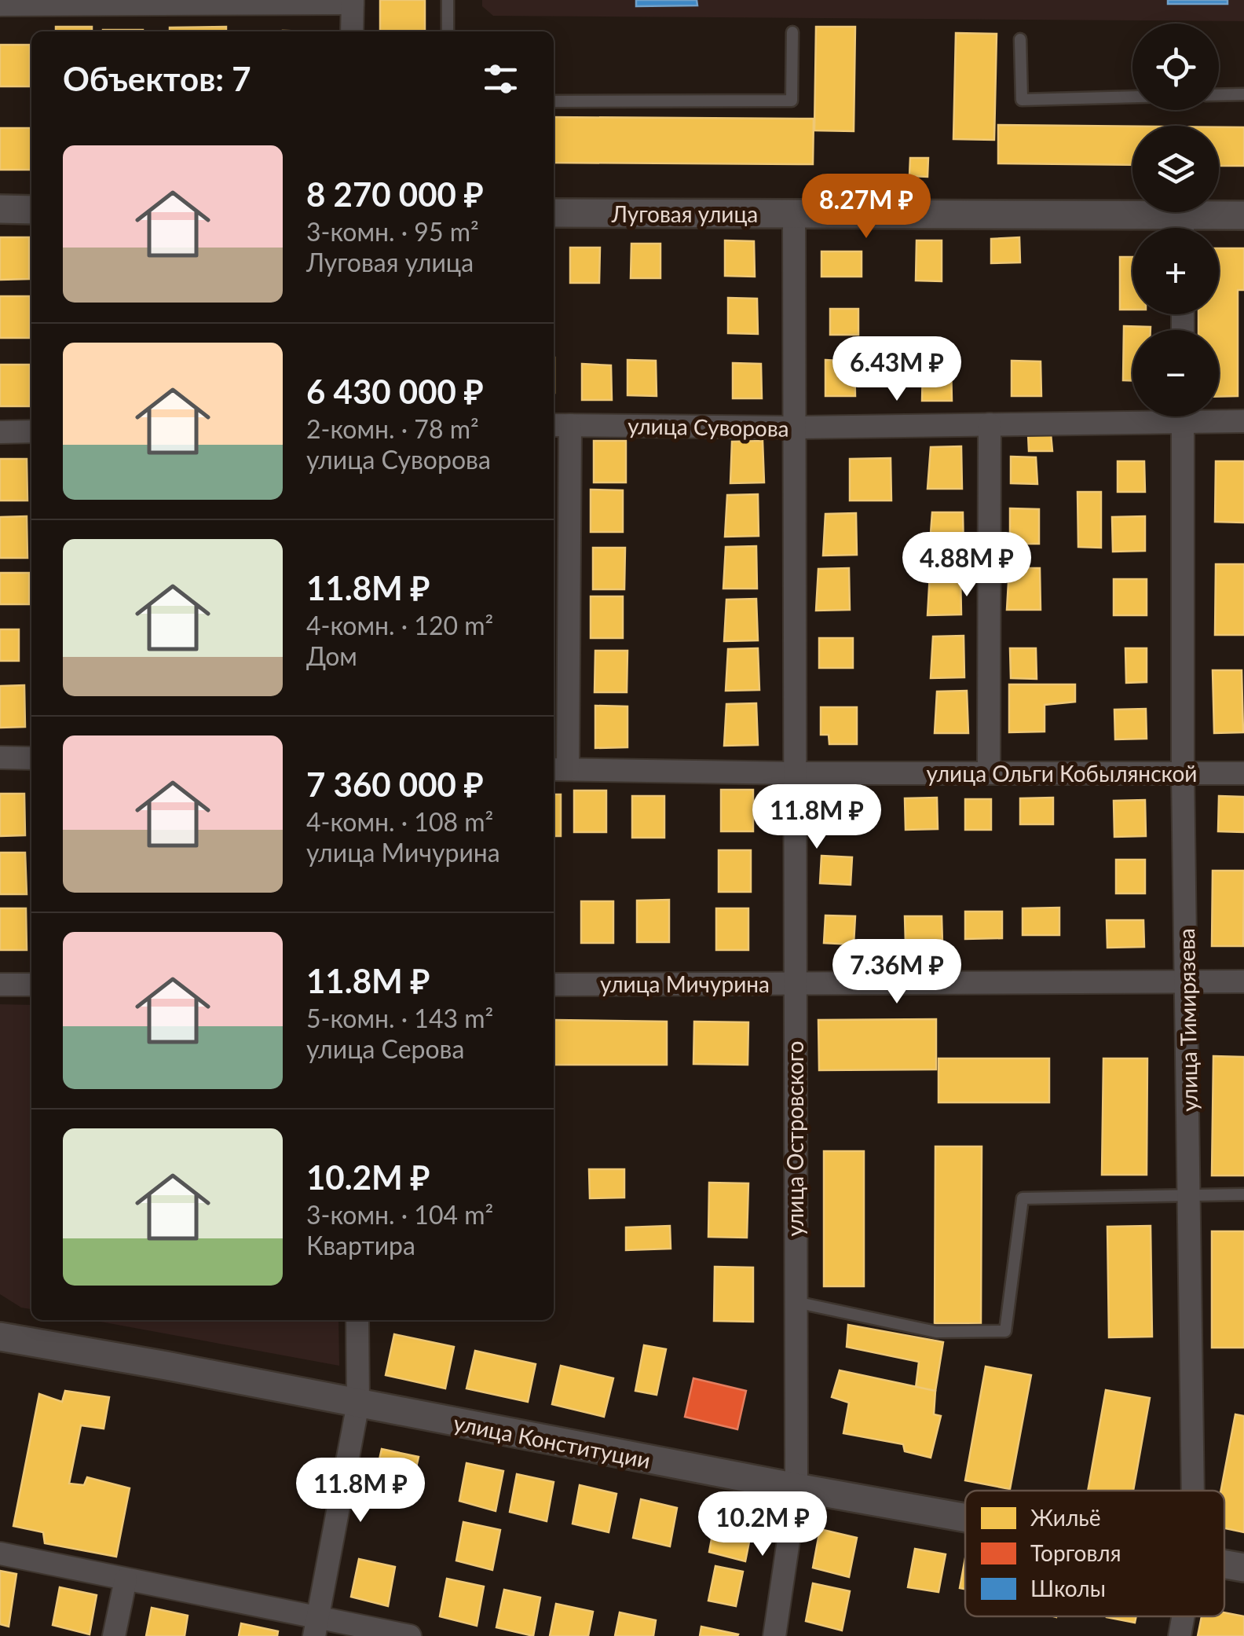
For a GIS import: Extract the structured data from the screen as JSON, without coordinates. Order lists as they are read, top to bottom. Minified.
{"streets":{"street":["Луговая улица","улица Суворова","улица Ольги Кобылянской","улица Мичурина","улица Тимирязева","улица Островского","улица Конституции"]},"crossings":[["Луговая улица","улица Островского"],["улица Суворова","улица Островского"],["улица Ольги Кобылянской","улица Тимирязева"],["улица Ольги Кобылянской","улица Островского"],["улица Мичурина","улица Тимирязева"],["улица Мичурина","улица Островского"],["улица Островского","улица Конституции"]],"legend":["Жильё","Торговля","Школы"],"page":{"map_buttons":["+","−"],"heading":"Объектов: 7","list":[{"name":"8 270 000 ₽","note":"3-комн. · 95 m² · Луговая улица"},{"name":"6 430 000 ₽","note":"2-комн. · 78 m² · улица Суворова"},{"name":"11.8M ₽","note":"4-комн. · 120 m² · Дом"},{"name":"7 360 000 ₽","note":"4-комн. · 108 m² · улица Мичурина"},{"name":"11.8M ₽","note":"5-комн. · 143 m² · улица Серова"},{"name":"10.2M ₽","note":"3-комн. · 104 m² · Квартира"}],"price":["8.27M ₽","6.43M ₽","4.88M ₽","11.8M ₽","7.36M ₽","11.8M ₽","10.2M ₽"]}}
